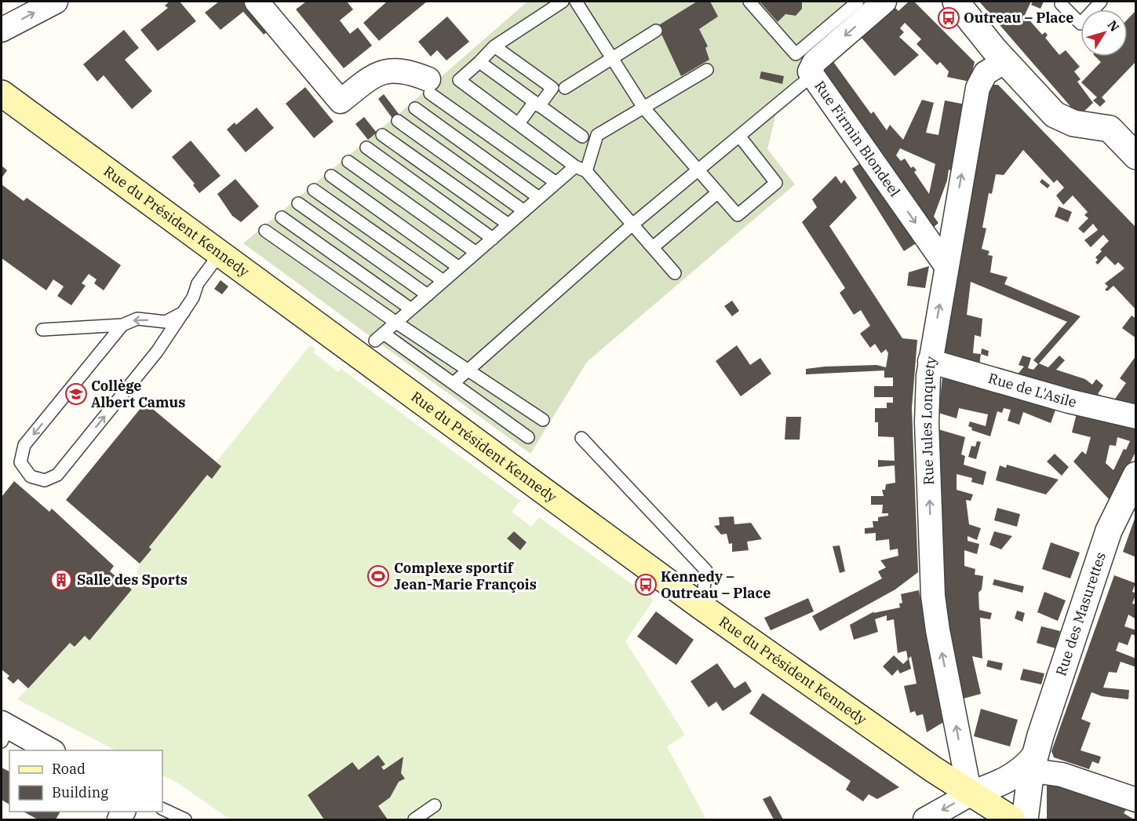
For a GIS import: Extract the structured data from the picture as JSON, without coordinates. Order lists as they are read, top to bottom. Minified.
{"streets":{"main road":["Rue du Président Kennedy"],"street":["Rue Firmin Blondeel","Rue de L'Asile","Rue Jules Lonquety","Rue des Masurettes"]},"crossings":[["Rue Firmin Blondeel","Rue Jules Lonquety"],["Rue du Président Kennedy","Rue Jules Lonquety"],["Rue de L'Asile","Rue Jules Lonquety"]],"one_way":["Rue Jules Lonquety"],"places":{"bus stop":["Outreau – Place","Kennedy – Outreau – Place"],"school or university":["Collège Albert Camus"],"sports":["Complexe sportif Jean-Marie François"],"building":["Salle des Sports"]},"legend":["Road","Building"],"north":"top right"}
